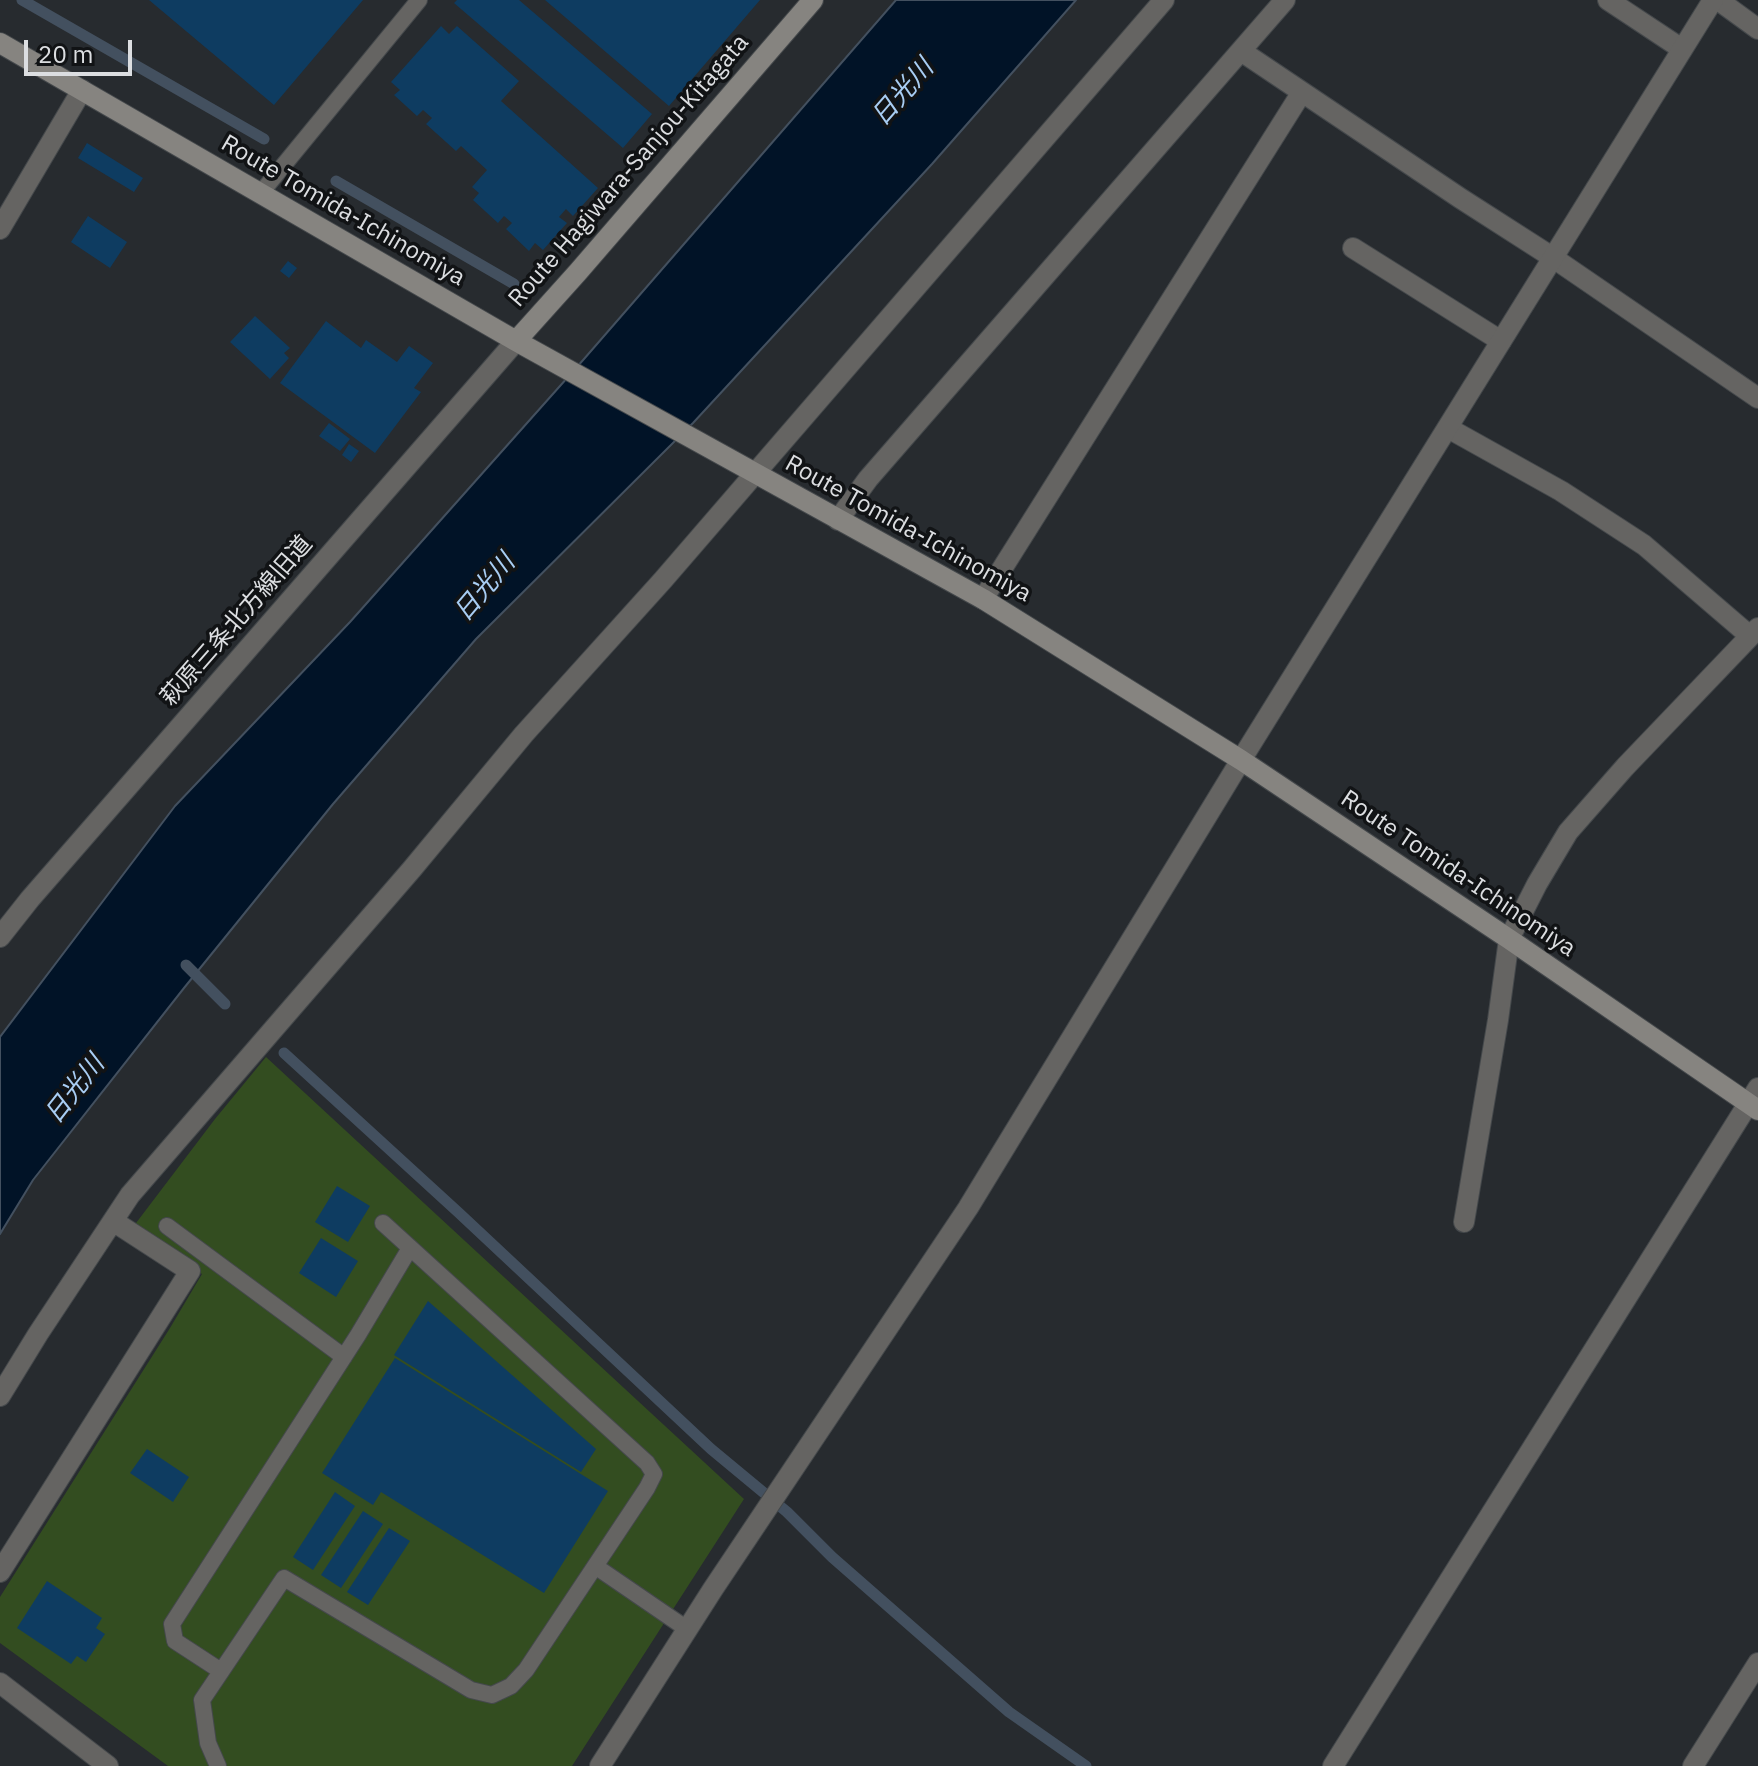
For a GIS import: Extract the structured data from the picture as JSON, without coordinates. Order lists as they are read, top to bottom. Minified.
{"streets":{"main road":["Route Hagiwara-Sanjou-Kitagata","Route Tomida-Ichinomiya"],"street":["萩原三条北方線旧道"]},"crossings":[["Route Hagiwara-Sanjou-Kitagata","Route Tomida-Ichinomiya"],["Route Hagiwara-Sanjou-Kitagata","萩原三条北方線旧道"],["Route Tomida-Ichinomiya","萩原三条北方線旧道"]],"water":["日光川"],"scale_bar":"20 m"}
